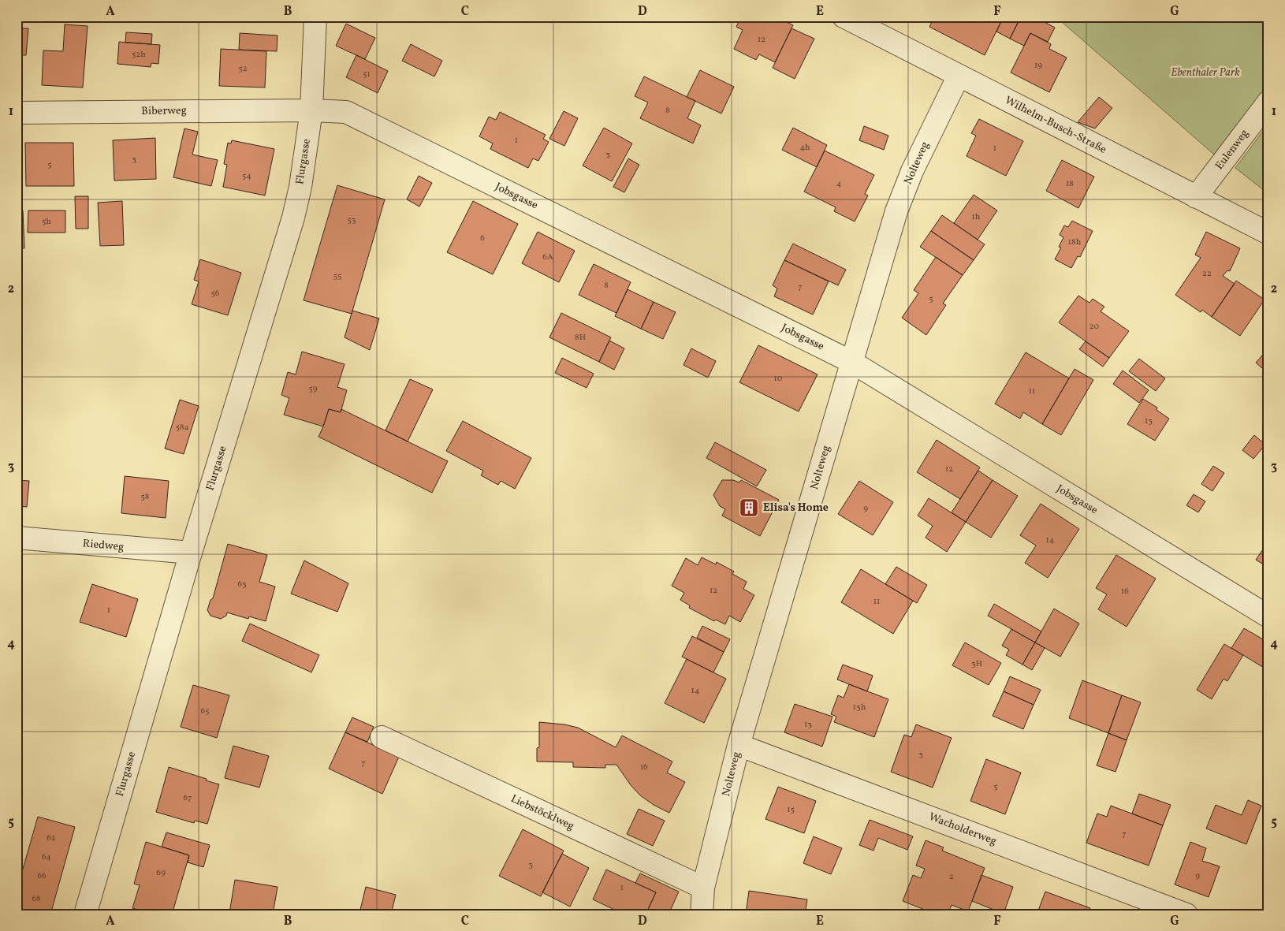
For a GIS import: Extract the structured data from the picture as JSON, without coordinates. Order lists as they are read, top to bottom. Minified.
{"streets":{"street":["Biberweg","Wilhelm-Busch-Straße","Eulenweg","Flurgasse","Nolteweg","Jobsgasse","Riedweg","Liebstöcklweg","Wacholderweg"]},"crossings":[["Biberweg","Flurgasse"],["Biberweg","Jobsgasse"],["Wilhelm-Busch-Straße","Eulenweg"],["Wilhelm-Busch-Straße","Nolteweg"],["Flurgasse","Jobsgasse"],["Flurgasse","Riedweg"],["Nolteweg","Jobsgasse"],["Nolteweg","Liebstöcklweg"],["Nolteweg","Wacholderweg"]],"parks":["Ebenthaler Park"],"places":{"building":["Elisa's Home"]},"house_numbers":["12","52h","19","52","51","8","1","4h","1","3","3","5","54","4","18","1h","53","5h","6","18h","6A","22","55","8","7","56","5","20","8H","10","59","11","13","58a","12","58","9","14","63","12","16","11","1","3H","14","13h","65","13","3","7","16","5","67","15","7","62","64","3","69","66","9","2","1","68"],"grid":{"columns":["A","B","C","D","E","F","G"],"rows":["1","2","3","4","5"]}}
